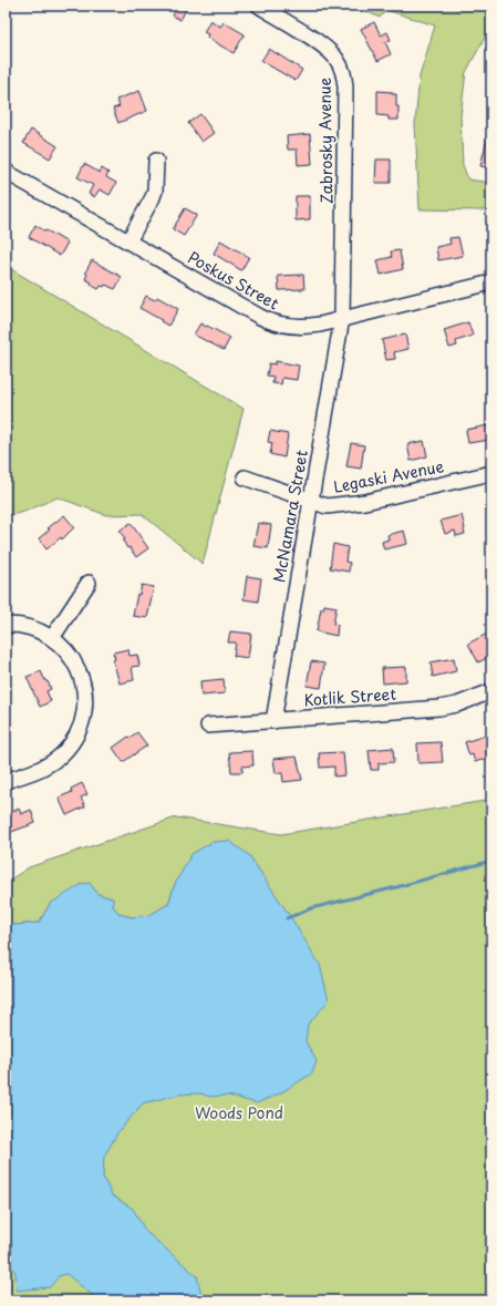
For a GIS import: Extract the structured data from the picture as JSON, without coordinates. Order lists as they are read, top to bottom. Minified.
{"streets":{"street":["Zabrosky Avenue","Poskus Street","Legaski Avenue","McNamara Street","Kotlik Street"]},"crossings":[["Zabrosky Avenue","Poskus Street"],["Zabrosky Avenue","McNamara Street"],["Poskus Street","McNamara Street"],["Legaski Avenue","McNamara Street"],["McNamara Street","Kotlik Street"]],"parks":["Woods Pond"]}
